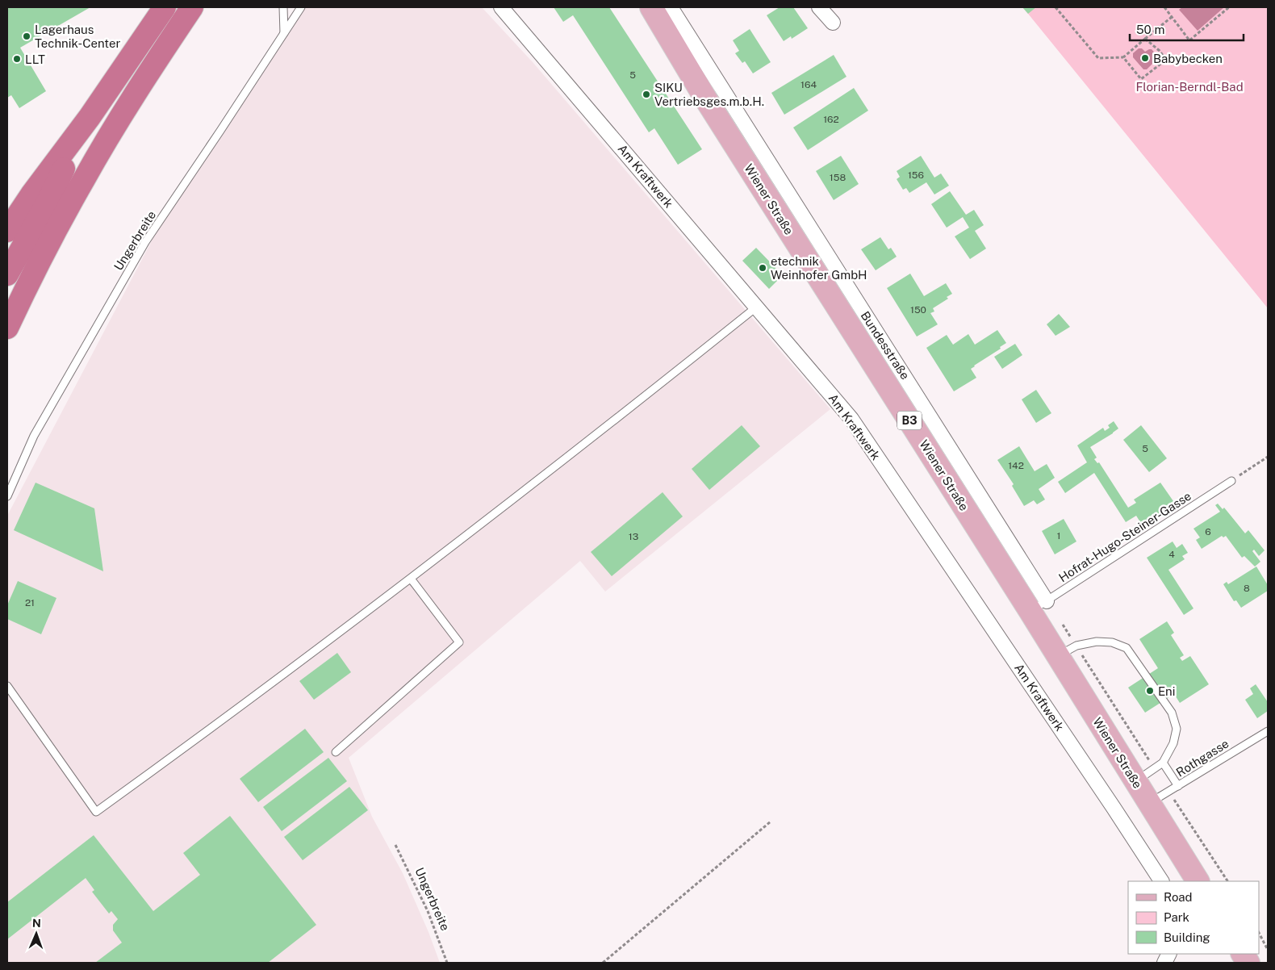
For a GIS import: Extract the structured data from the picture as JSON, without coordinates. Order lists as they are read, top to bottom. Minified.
{"streets":{"main road":["Wiener Straße","B3"],"street":["Am Kraftwerk"],"lane":["Ungerbreite","Hofrat-Hugo-Steiner-Gasse","Rothgasse"]},"crossings":[["Wiener Straße","Hofrat-Hugo-Steiner-Gasse"],["Wiener Straße","Rothgasse"]],"parks":["Florian-Berndl-Bad"],"places":["Lagerhaus Technik-Center","Babybecken","LLT","SIKU Vertriebsges.m.b.H.","etechnik Weinhofer GmbH","Eni"],"house_numbers":["5","164","162","156","158","150","5","142","6","1","13","4","8","21"],"legend":["Road","Park","Building"],"scale_bar":"50 m","north":"top"}
